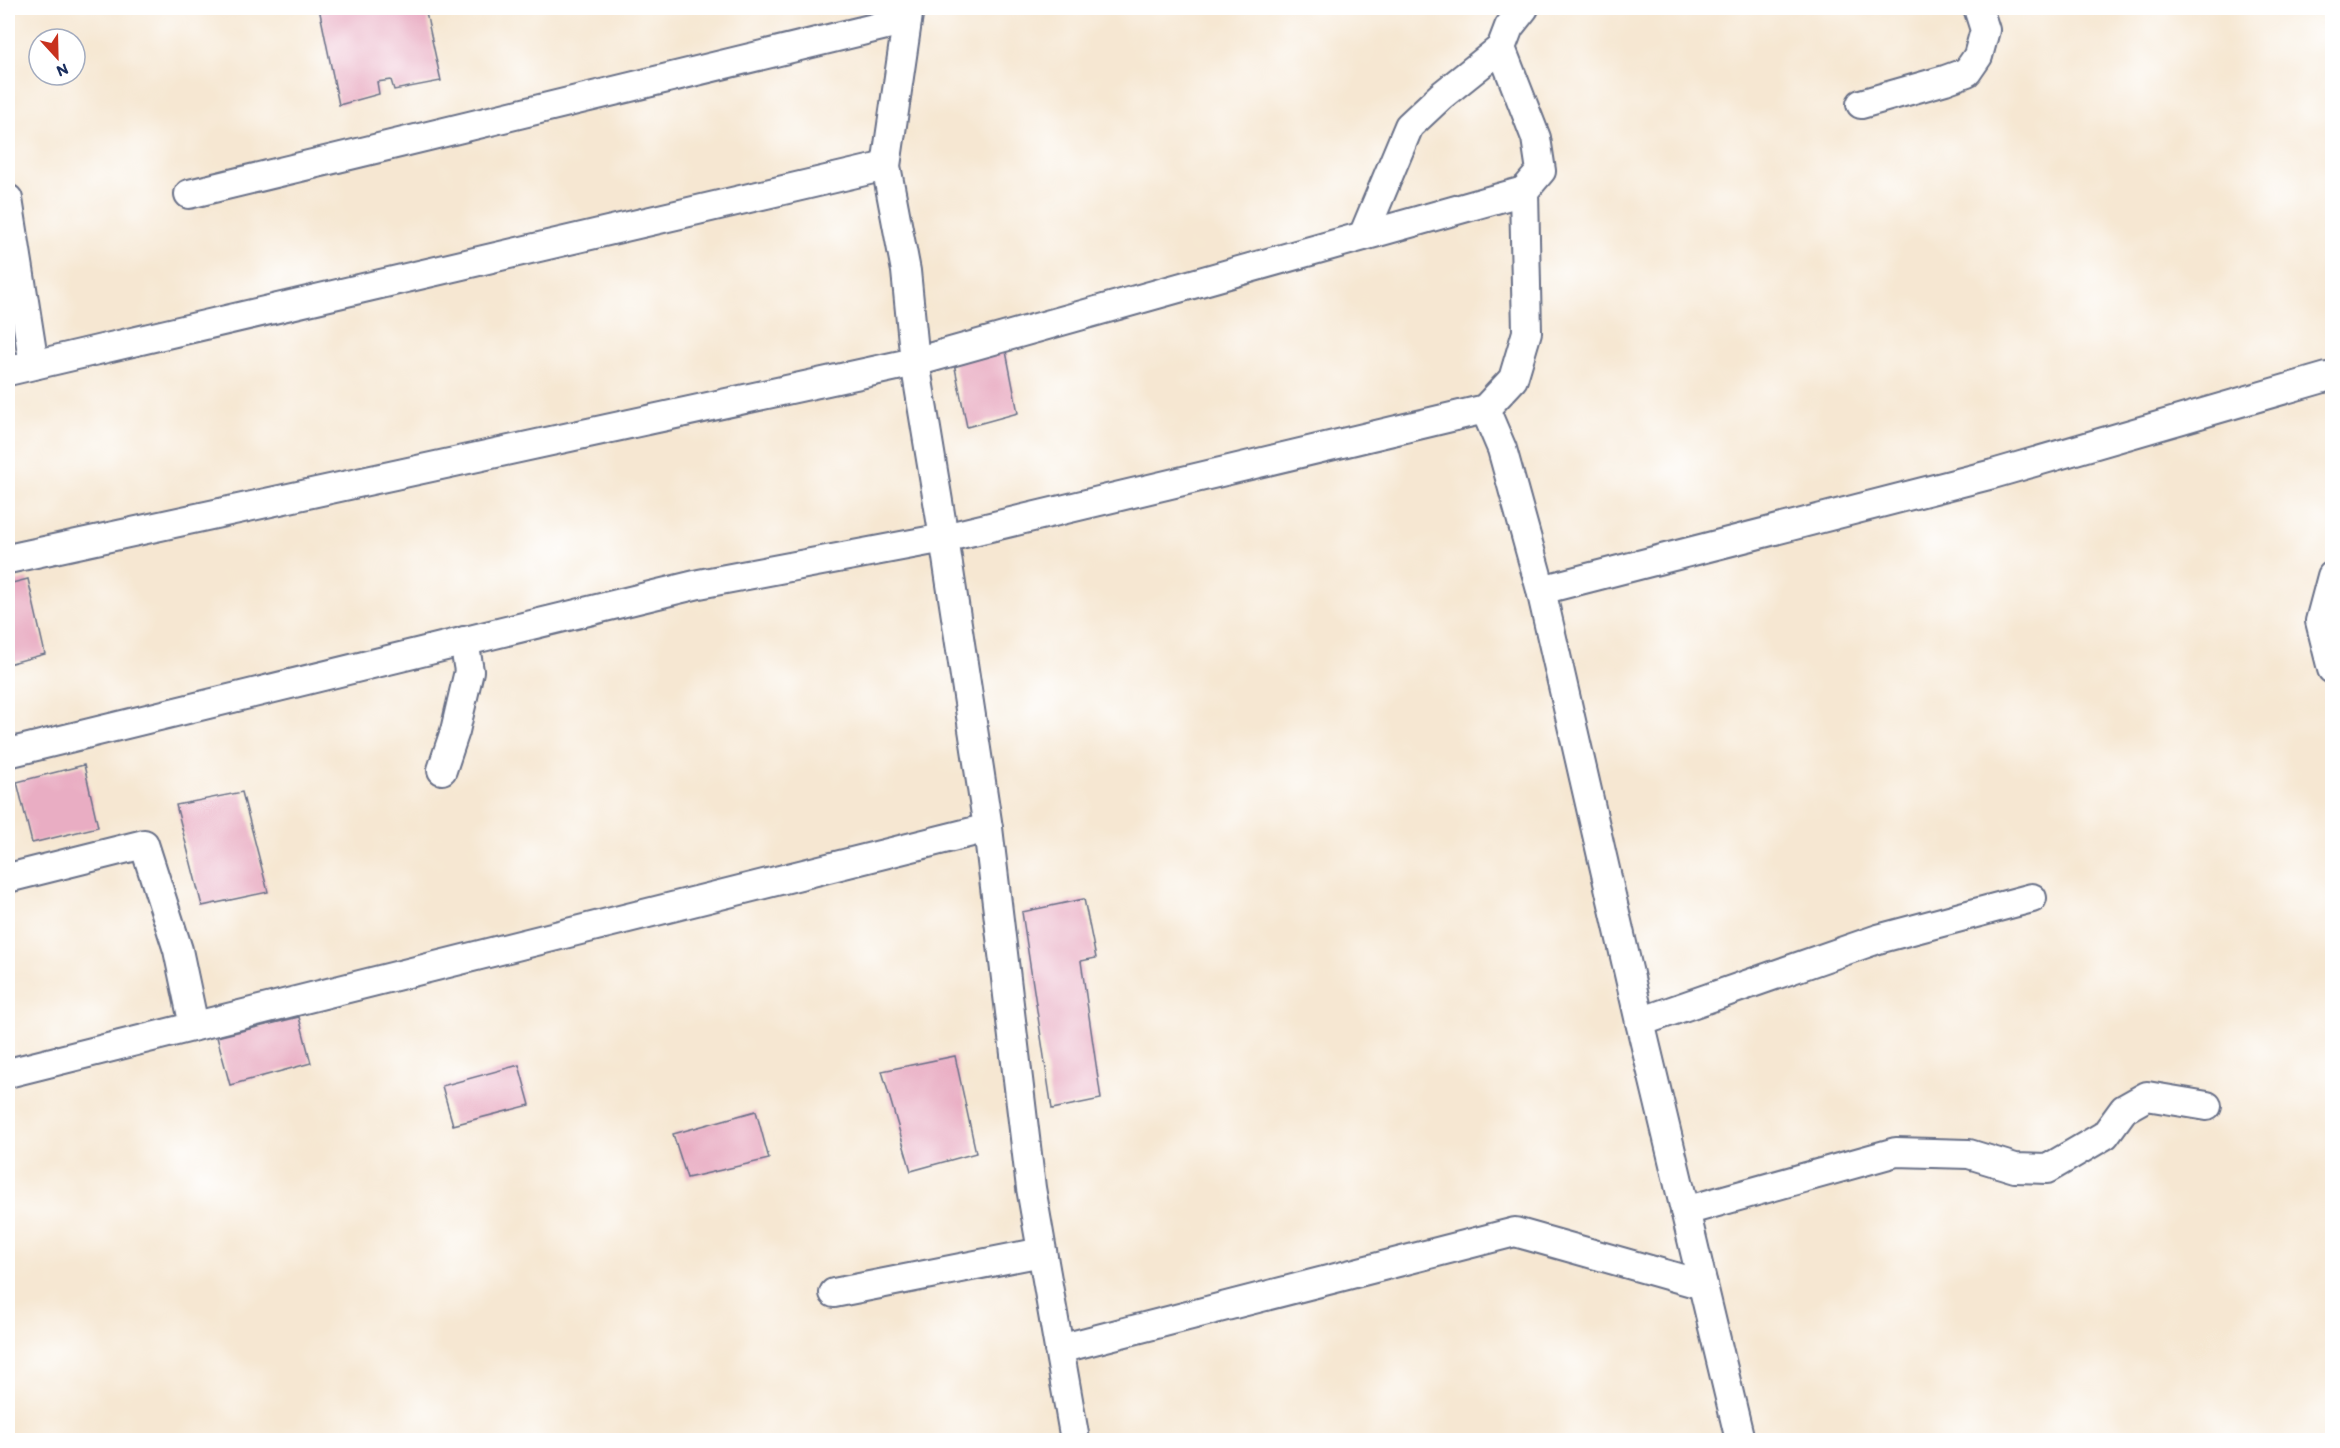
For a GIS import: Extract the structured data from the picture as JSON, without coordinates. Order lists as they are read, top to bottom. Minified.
{"north":"bottom"}
